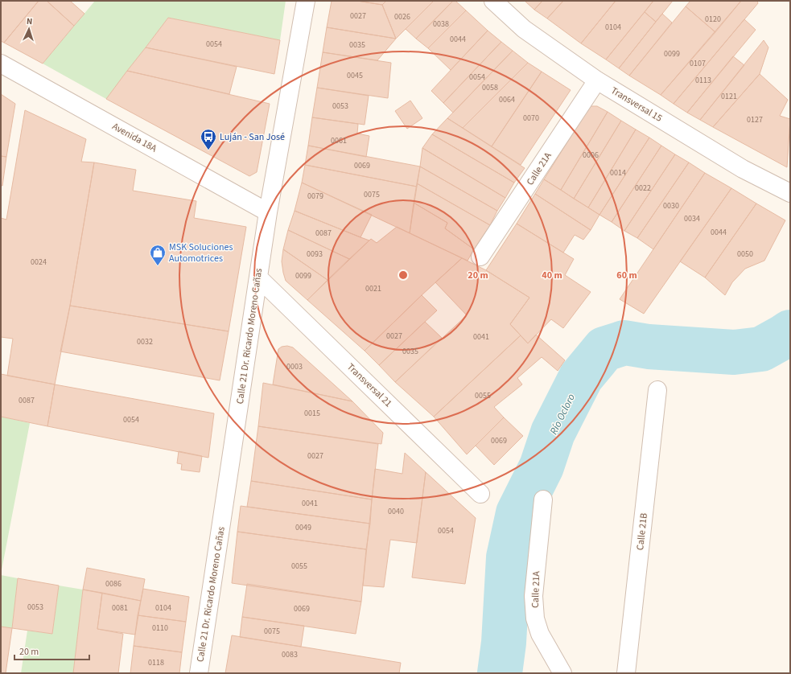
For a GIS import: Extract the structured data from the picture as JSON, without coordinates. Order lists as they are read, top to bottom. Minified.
{"streets":{"street":["Transversal 15","Avenida 18A","Calle 21A","Calle 21 Dr. Ricardo Moreno Cañas","Transversal 21","Calle 21B"]},"crossings":[["Transversal 15","Calle 21A"],["Avenida 18A","Calle 21 Dr. Ricardo Moreno Cañas"],["Calle 21 Dr. Ricardo Moreno Cañas","Transversal 21"]],"water":["Río Ocloro"],"places":{"bus stop":["Luján - San José"],"shop":["MSK Soluciones Automotrices"]},"house_numbers":["0027","0026","0120","0038","0104","0044","0054","0035","0099","0107","0045","0054","0113","0058","0121","0064","0053","0070","0127","0061","0006","0069","0014","0022","0075","0079","0030","0034","0044","0087","0093","0050","0024","0099","0021","0027","0041","0032","0035","0003","0055","0087","0015","0054","0069","0027","0041","0040","0049","0054","0055","0086","0053","0081","0104","0069","0110","0075","0083","0118"],"scale_bar":"20 m","north":"top","rings":["20 m","40 m","60 m"]}
